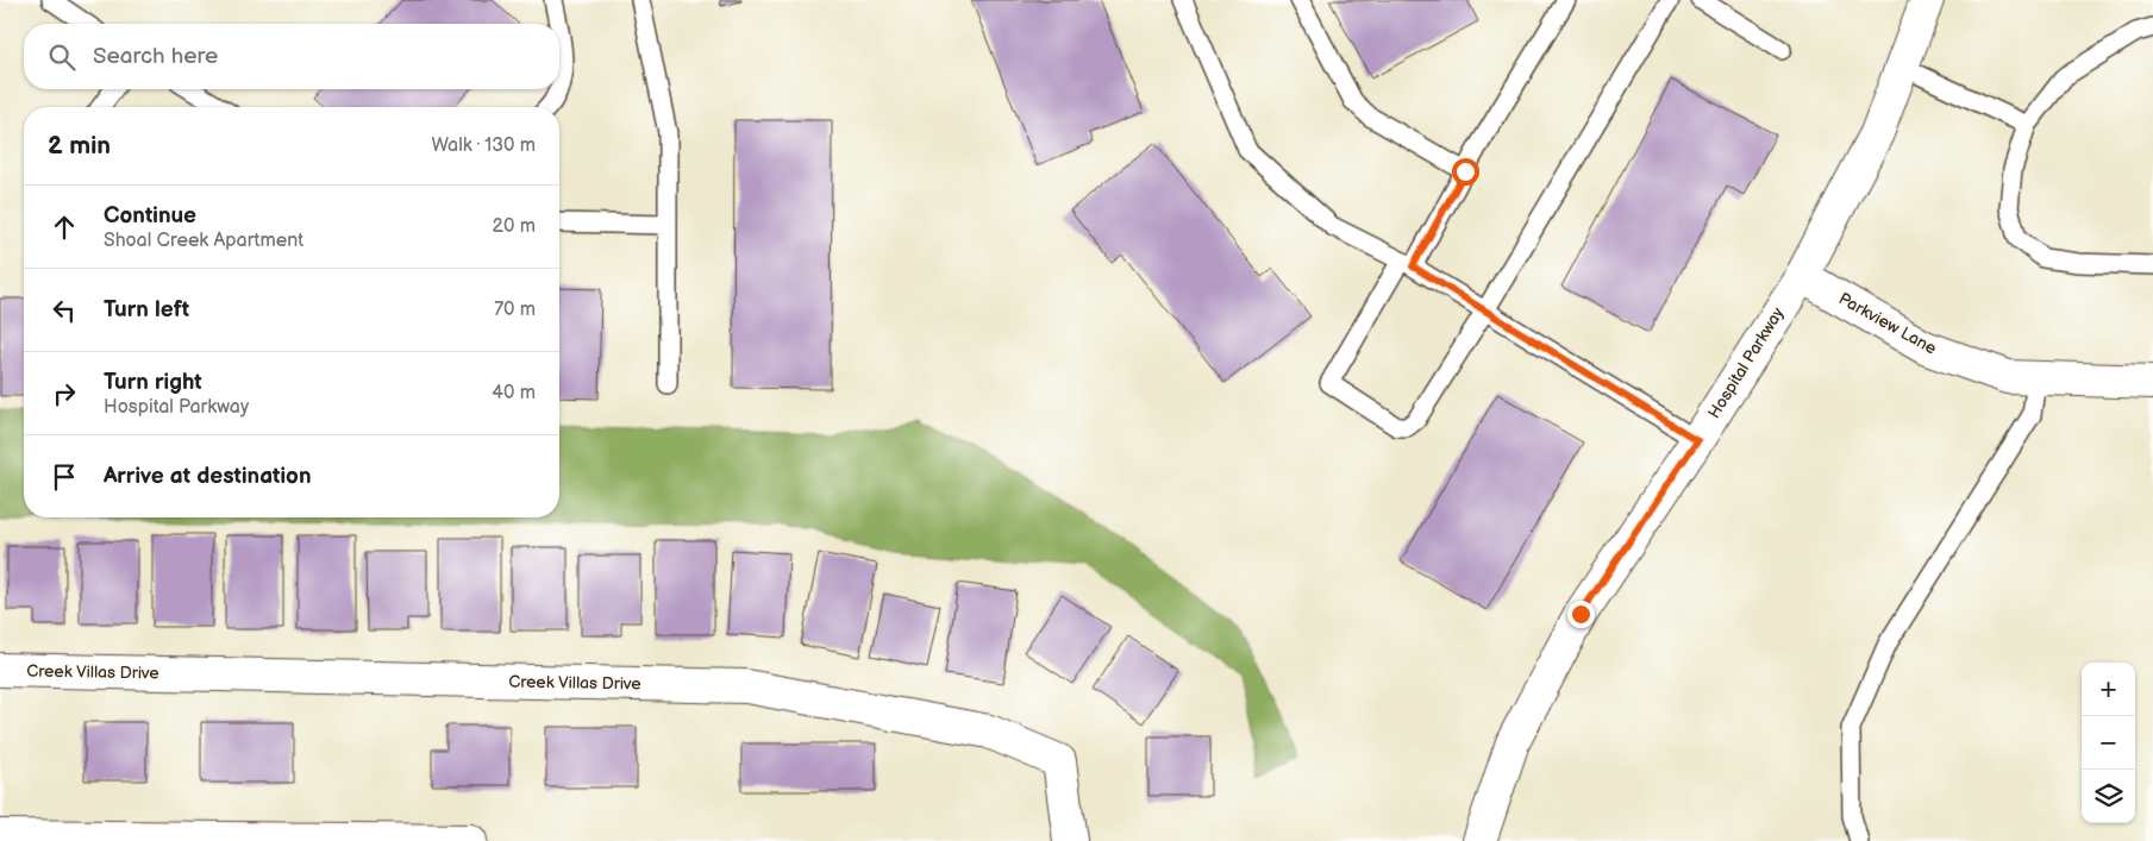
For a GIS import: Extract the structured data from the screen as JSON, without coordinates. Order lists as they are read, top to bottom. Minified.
{"streets":{"street":["Parkview Lane","Hospital Parkway","Creek Villas Drive"]},"crossings":[["Parkview Lane","Hospital Parkway"]],"page":{"search":"Search here","heading":["2 min","Walk · 130 m"],"list":[["Continue","Shoal Creek Apartment","20 m"],["Turn left","70 m"],["Turn right","Hospital Parkway","40 m"],"Arrive at destination"],"map_buttons":["+","−"]}}
